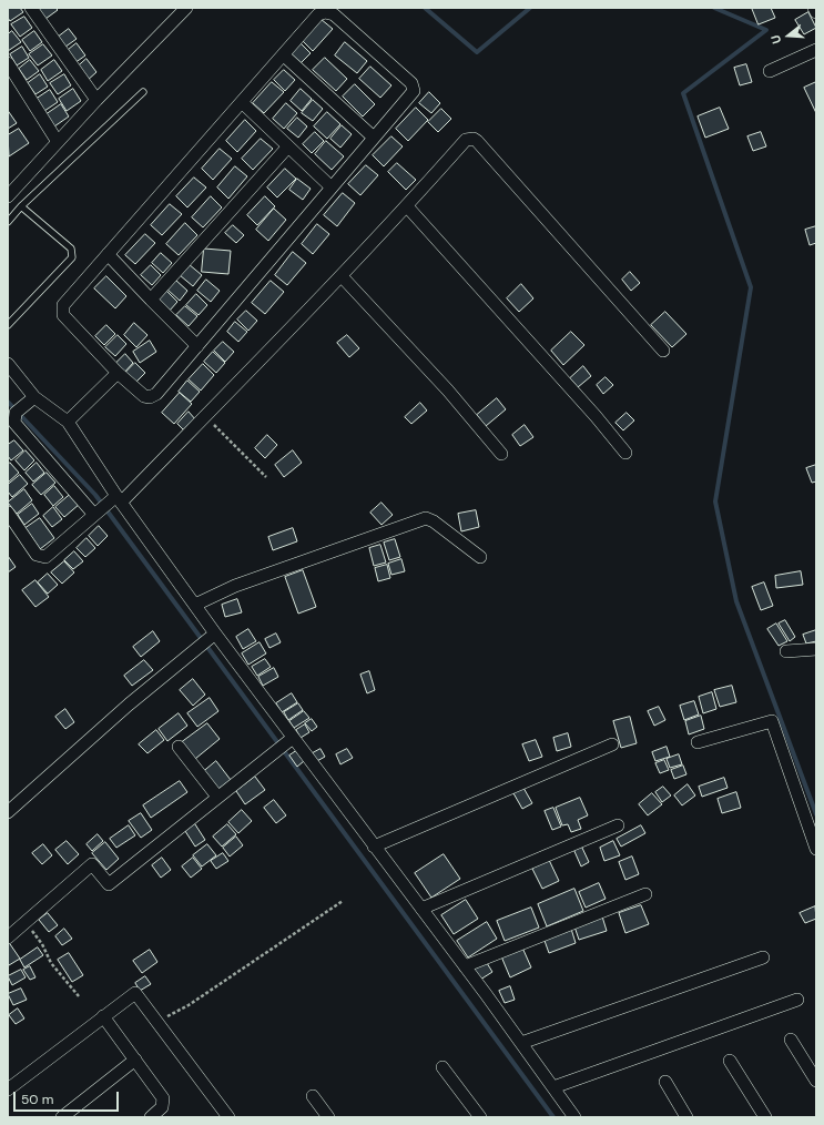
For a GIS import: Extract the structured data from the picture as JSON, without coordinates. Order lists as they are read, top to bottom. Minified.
{"scale_bar":"50 m","north":"left"}
